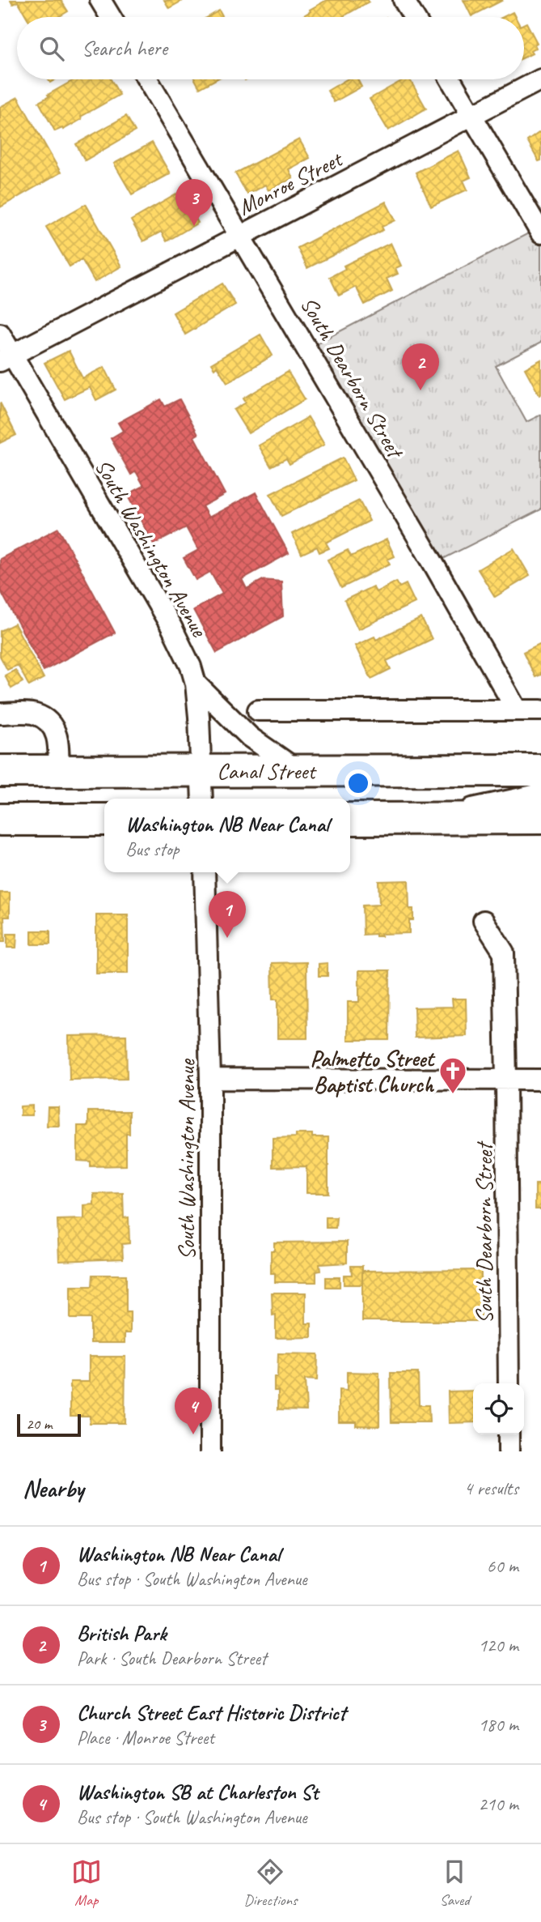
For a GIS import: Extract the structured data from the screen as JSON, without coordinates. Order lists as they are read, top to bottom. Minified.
{"streets":{"main road":["Canal Street"],"street":["Monroe Street","South Dearborn Street","South Washington Avenue"]},"crossings":[["Monroe Street","South Dearborn Street"],["Monroe Street","South Washington Avenue"],["South Washington Avenue","Canal Street"]],"places":{"church":["Palmetto Street Baptist Church"]},"scale_bar":"20 m","page":{"search":"Search here","pins":["3","2","1","4"],"popup":["Washington NB Near Canal","Bus stop"],"scale":"20 m","heading":["Nearby","4 results"],"list":[{"mark":"1","name":"Washington NB Near Canal","note":"Bus stop · South Washington Avenue","value":"60 m"},{"mark":"2","name":"British Park","note":"Park · South Dearborn Street","value":"120 m"},{"mark":"3","name":"Church Street East Historic District","note":"Place · Monroe Street","value":"180 m"},{"mark":"4","name":"Washington SB at Charleston St","note":"Bus stop · South Washington Avenue","value":"210 m"}],"nav":["Map","Directions","Saved"]}}
